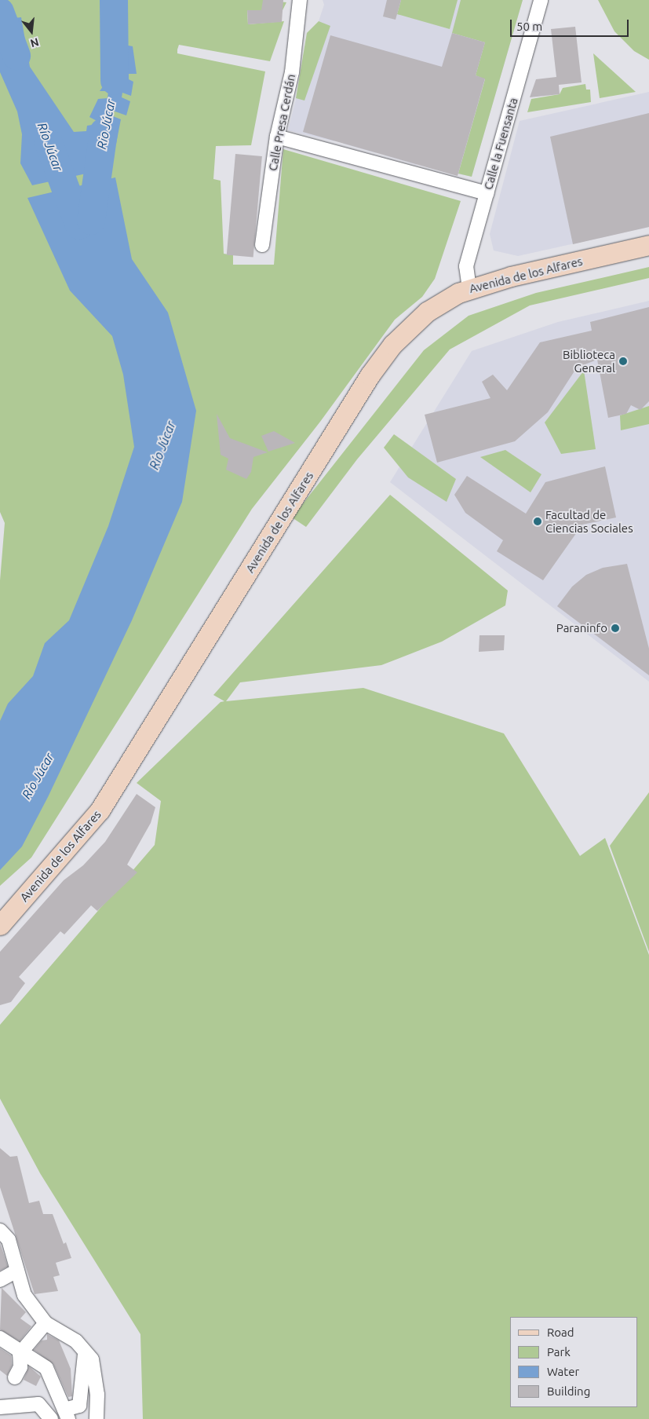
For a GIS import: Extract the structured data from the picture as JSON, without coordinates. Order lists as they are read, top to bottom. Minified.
{"streets":{"street":["Calle Presa Cerdán","Calle la Fuensanta","Avenida de los Alfares"]},"crossings":[["Calle la Fuensanta","Avenida de los Alfares"]],"water":["Rio Júcar","Río Júcar"],"places":["Biblioteca General","Facultad de Ciencias Sociales","Paraninfo"],"legend":["Road","Park","Water","Building"],"scale_bar":"50 m","north":"bottom"}
